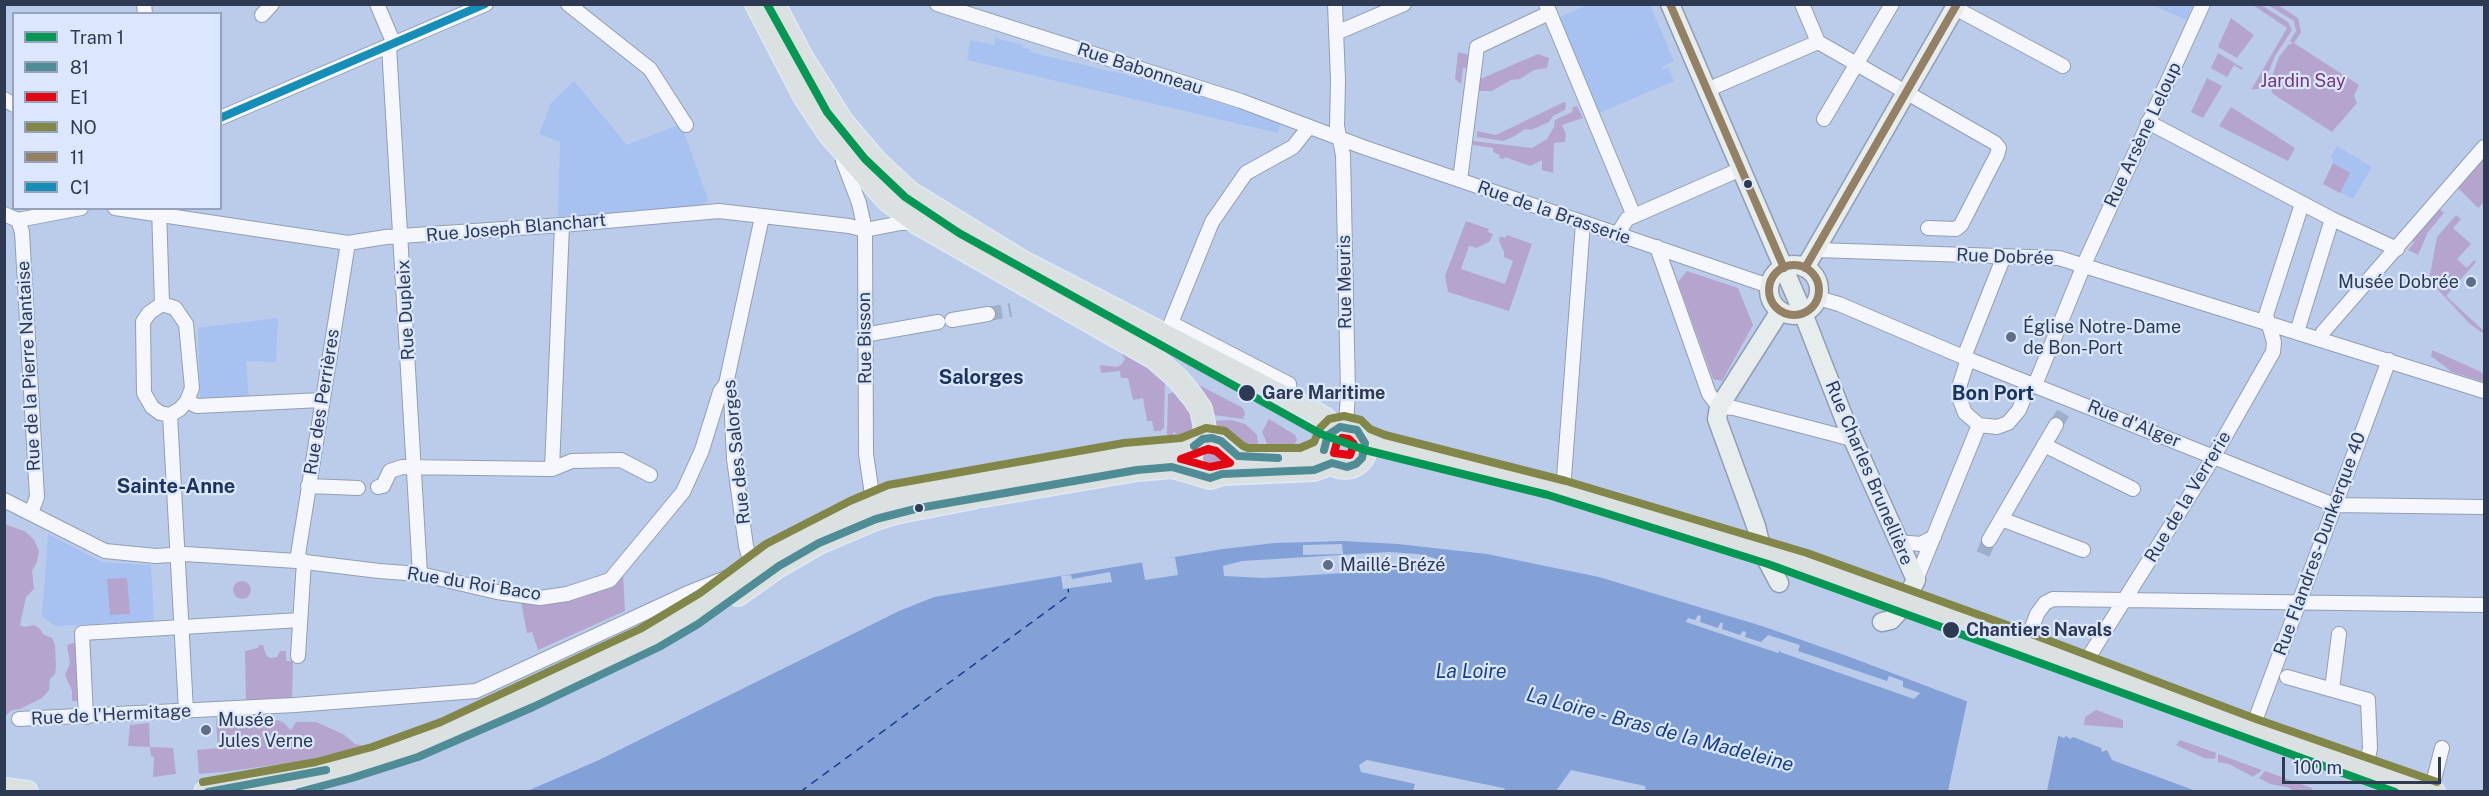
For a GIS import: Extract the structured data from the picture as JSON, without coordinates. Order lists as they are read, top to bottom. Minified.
{"streets":{"main road":["Rue Charles Brunellière"],"street":["Rue Babonneau","Rue Arsène Leloup","Rue de la Brasserie","Rue Joseph Blanchart","Rue Dobrée","Rue Meuris","Rue Dupleix","Rue Bisson","Rue de la Pierre Nantaise","Rue des Perrières","Rue d'Alger","Rue des Salorges","Rue de la Verrerie","Rue Flandres-Dunkerque 40","Rue du Roi Baco","Rue de l'Hermitage"]},"crossings":[["Rue Babonneau","Rue de la Brasserie"],["Rue Babonneau","Rue Meuris"],["Rue Arsène Leloup","Rue Dobrée"],["Rue Arsène Leloup","Rue d'Alger"],["Rue de la Brasserie","Rue Meuris"],["Rue Joseph Blanchart","Rue Dupleix"],["Rue Joseph Blanchart","Rue Bisson"],["Rue Joseph Blanchart","Rue des Perrières"],["Rue Joseph Blanchart","Rue des Salorges"],["Rue Dobrée","Rue de la Verrerie"],["Rue Dobrée","Rue Flandres-Dunkerque 40"],["Rue Dupleix","Rue du Roi Baco"],["Rue de la Pierre Nantaise","Rue du Roi Baco"],["Rue des Perrières","Rue du Roi Baco"],["Rue d'Alger","Rue de la Verrerie"],["Rue d'Alger","Rue Flandres-Dunkerque 40"],["Rue des Salorges","Rue du Roi Baco"],["Rue des Salorges","Rue de l'Hermitage"]],"districts":["Salorges","Bon Port","Sainte-Anne"],"water":["La Loire","La Loire - Bras de la Madeleine"],"parks":["Jardin Say"],"places":["Musée Dobrée","Église Notre-Dame de Bon-Port","Gare Maritime","Maillé-Brézé","Chantiers Navals","Musée Jules Verne"],"lines":["tram line 1","transit line 11","transit line C1","transit line NO","transit line 81","transit line E1"],"legend":["Tram 1","81","E1","NO","11","C1"],"scale_bar":"100 m"}
